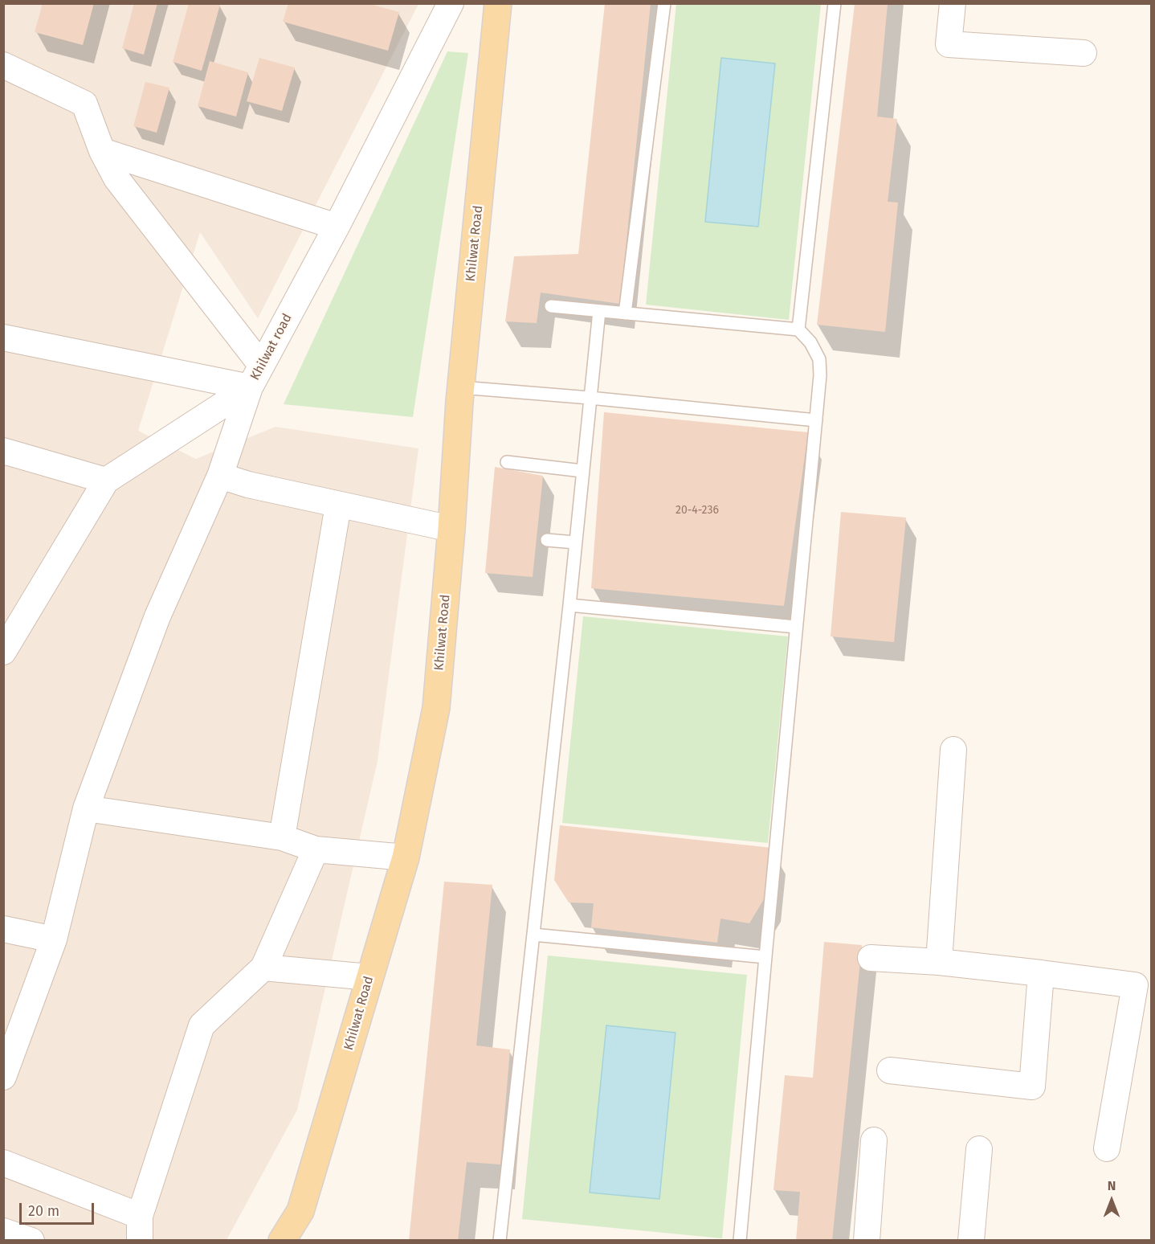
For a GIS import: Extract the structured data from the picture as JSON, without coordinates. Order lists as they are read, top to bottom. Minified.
{"streets":{"main road":["Khilwat Road"],"street":["Khilwat road"]},"house_numbers":["20-4-236"],"scale_bar":"20 m","north":"top"}
